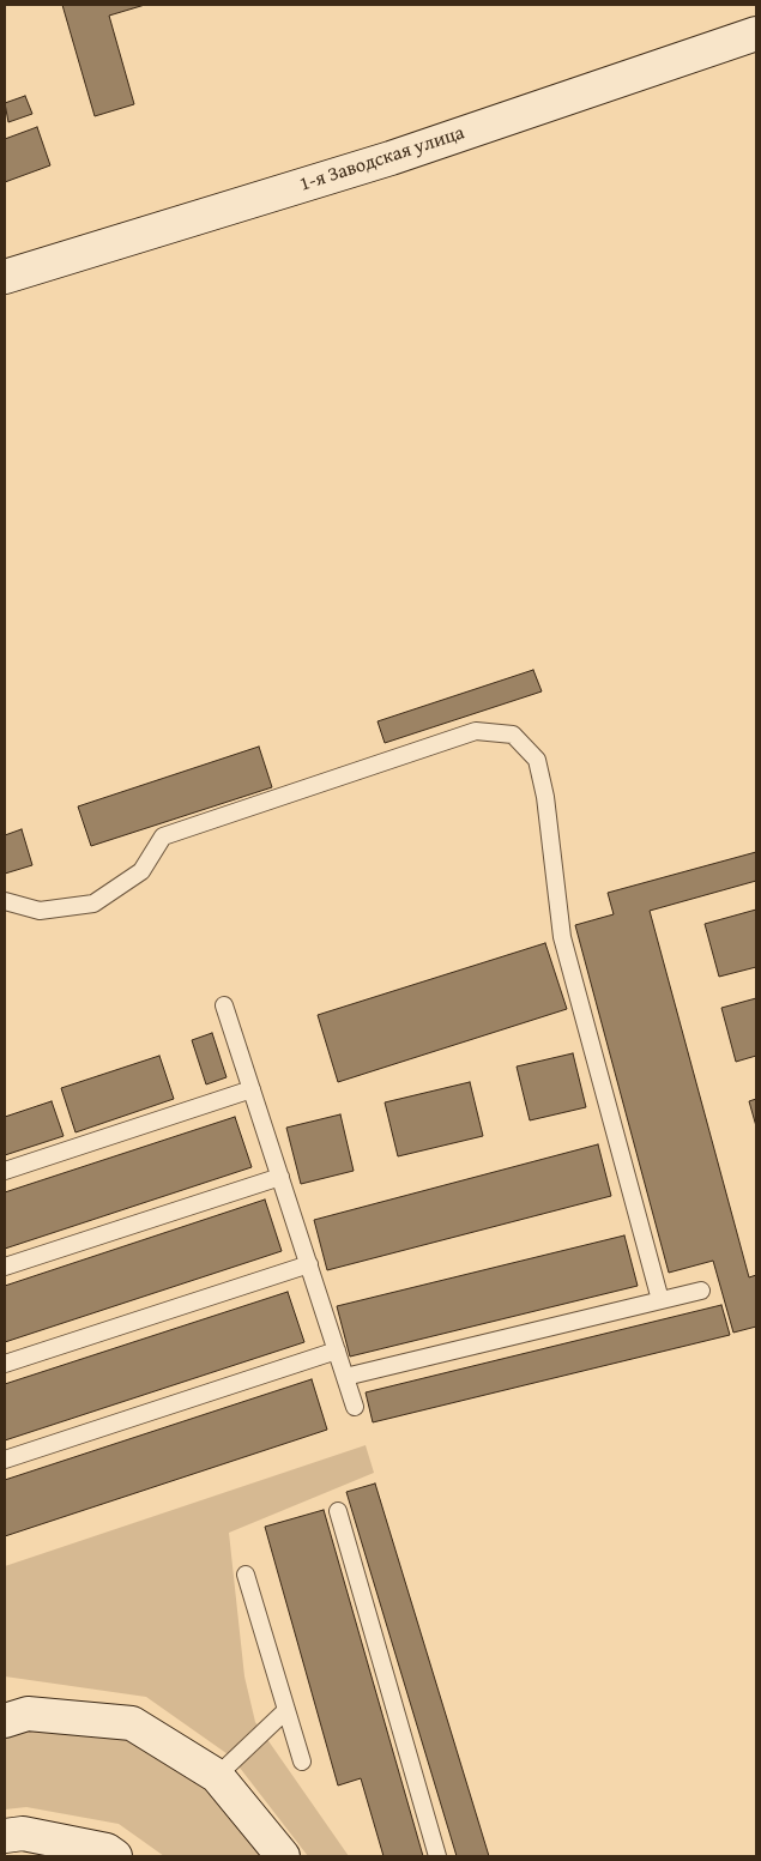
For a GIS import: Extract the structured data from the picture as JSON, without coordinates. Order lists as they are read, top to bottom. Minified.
{"streets":{"main road":["1-я Заводская улица"]}}
